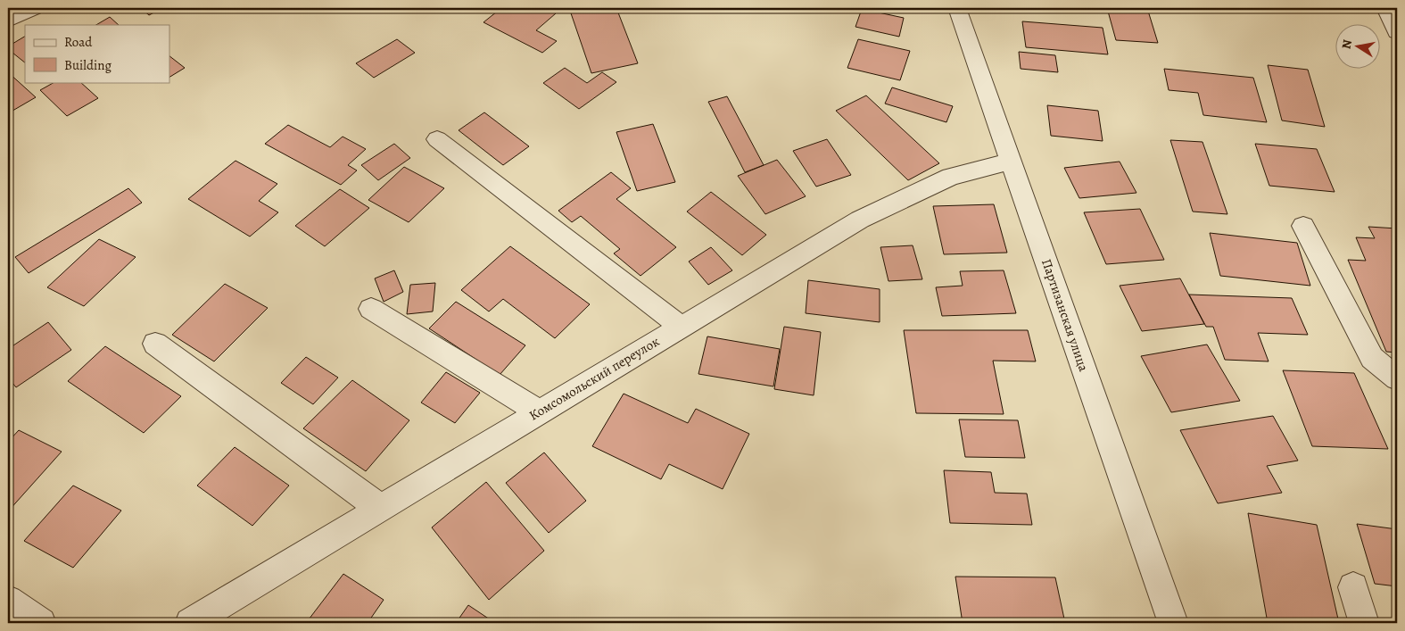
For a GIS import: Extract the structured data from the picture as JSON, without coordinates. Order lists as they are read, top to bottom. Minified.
{"streets":{"street":["Партизанская улица","Комсомольский переулок"]},"crossings":[["Партизанская улица","Комсомольский переулок"]],"legend":["Road","Building"],"north":"left"}
